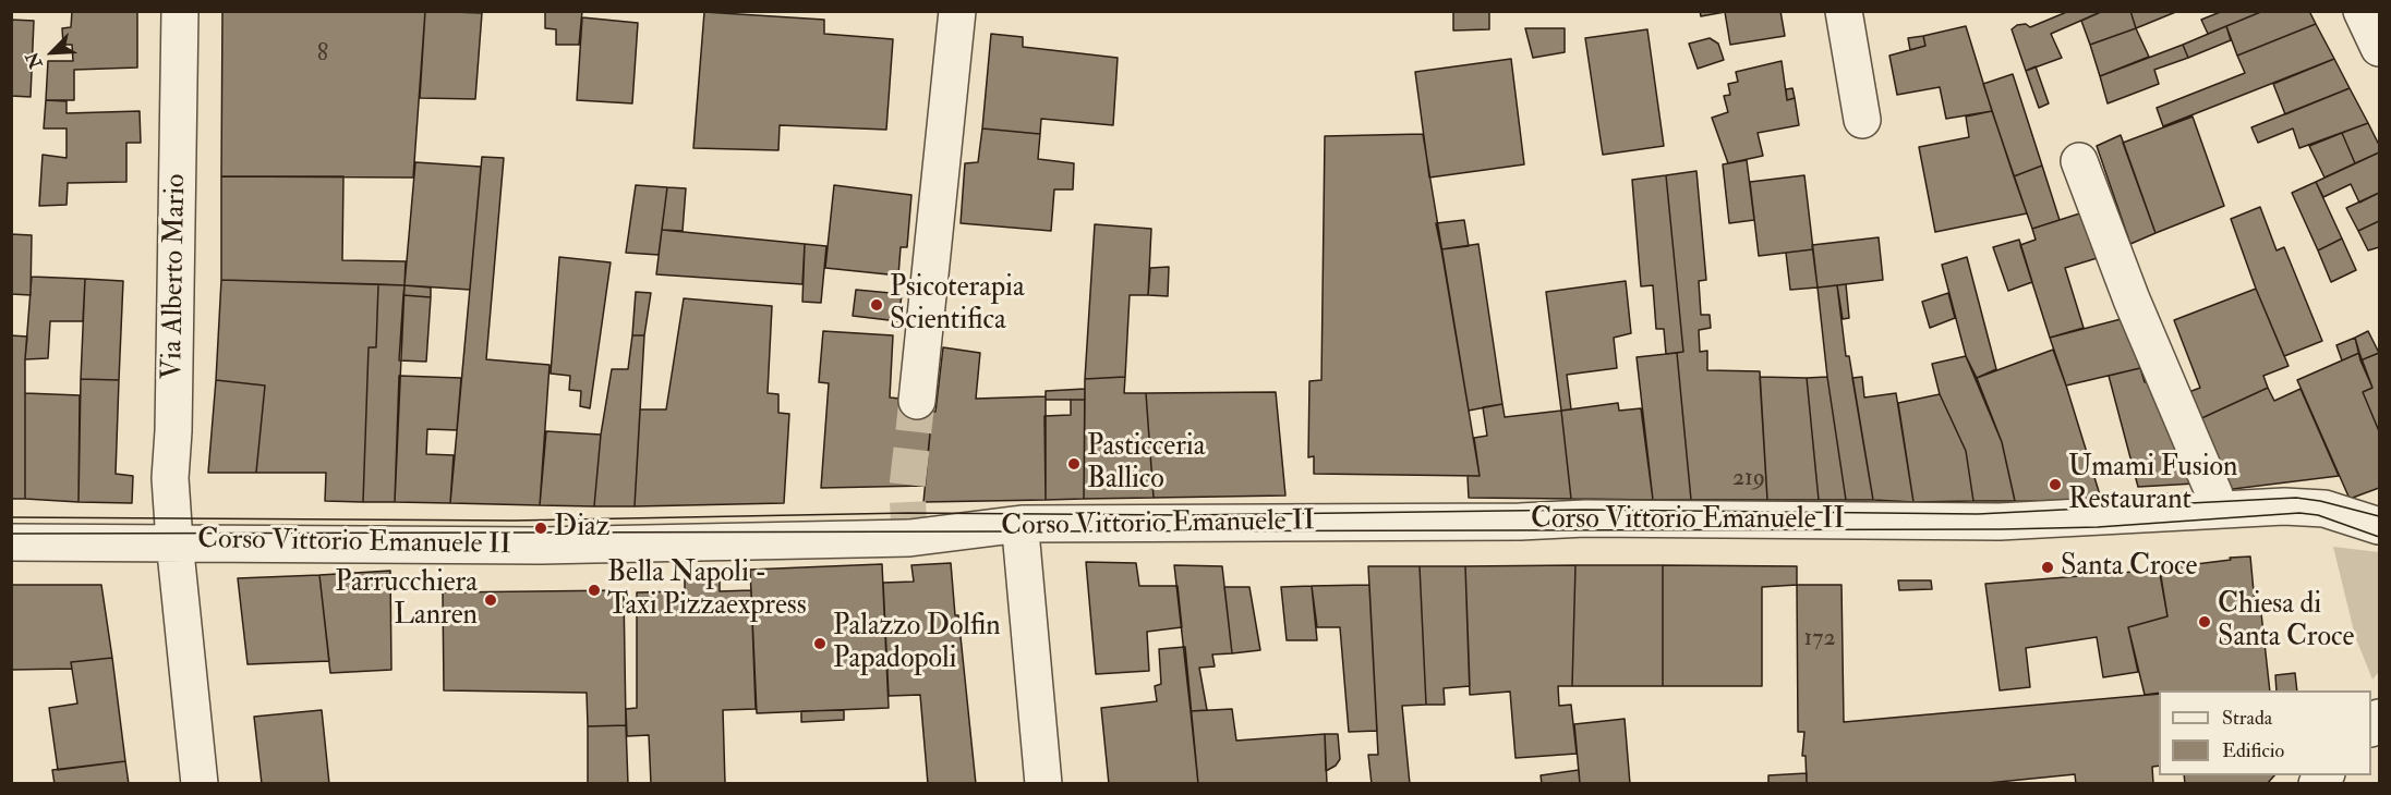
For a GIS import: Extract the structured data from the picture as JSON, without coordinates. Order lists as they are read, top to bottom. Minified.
{"streets":{"street":["Via Alberto Mario","Corso Vittorio Emanuele II"]},"crossings":[["Via Alberto Mario","Corso Vittorio Emanuele II"]],"places":["Psicoterapia Scientifica","Pasticceria Ballico","Umami Fusion Restaurant","Diaz","Santa Croce","Bella Napoli - Taxi Pizzaexpress","Parrucchiera Lanren","Chiesa di Santa Croce","Palazzo Dolfin Papadopoli"],"house_numbers":["8","219","172"],"legend":["Strada","Edificio"],"north":"bottom left"}
